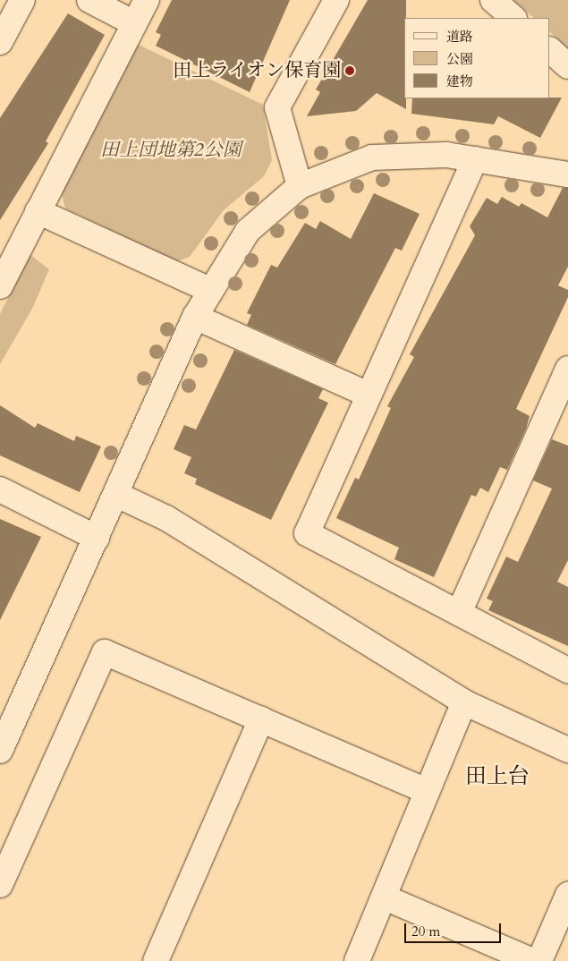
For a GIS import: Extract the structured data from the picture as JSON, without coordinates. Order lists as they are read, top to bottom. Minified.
{"districts":["田上台"],"parks":["田上団地第2公園"],"places":["田上ライオン保育園"],"legend":["道路","公園","建物"],"scale_bar":"20 m"}
